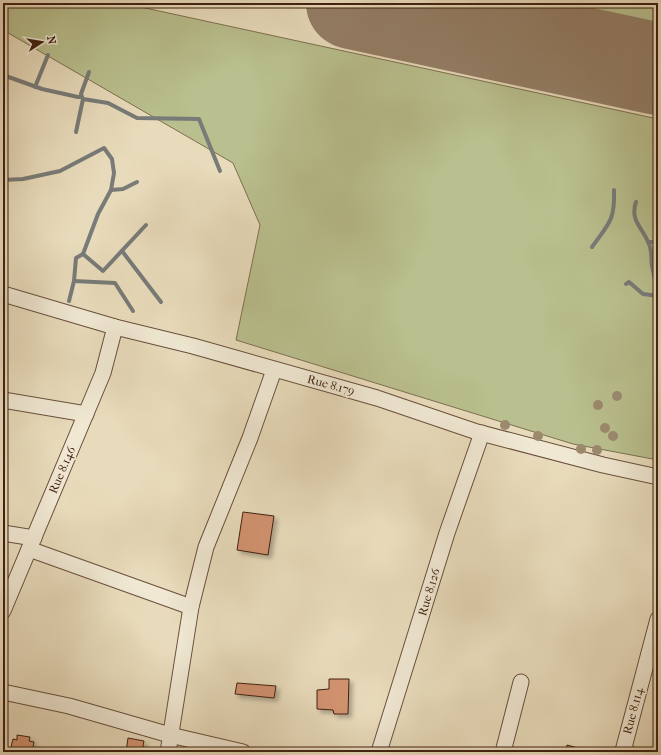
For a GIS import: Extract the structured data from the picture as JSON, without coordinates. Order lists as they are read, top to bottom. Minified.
{"streets":{"street":["Rue 8.179","Rue 8.146","Rue 8.126","Rue 8.114"]},"crossings":[["Rue 8.179","Rue 8.146"],["Rue 8.179","Rue 8.126"]],"north":"right"}
